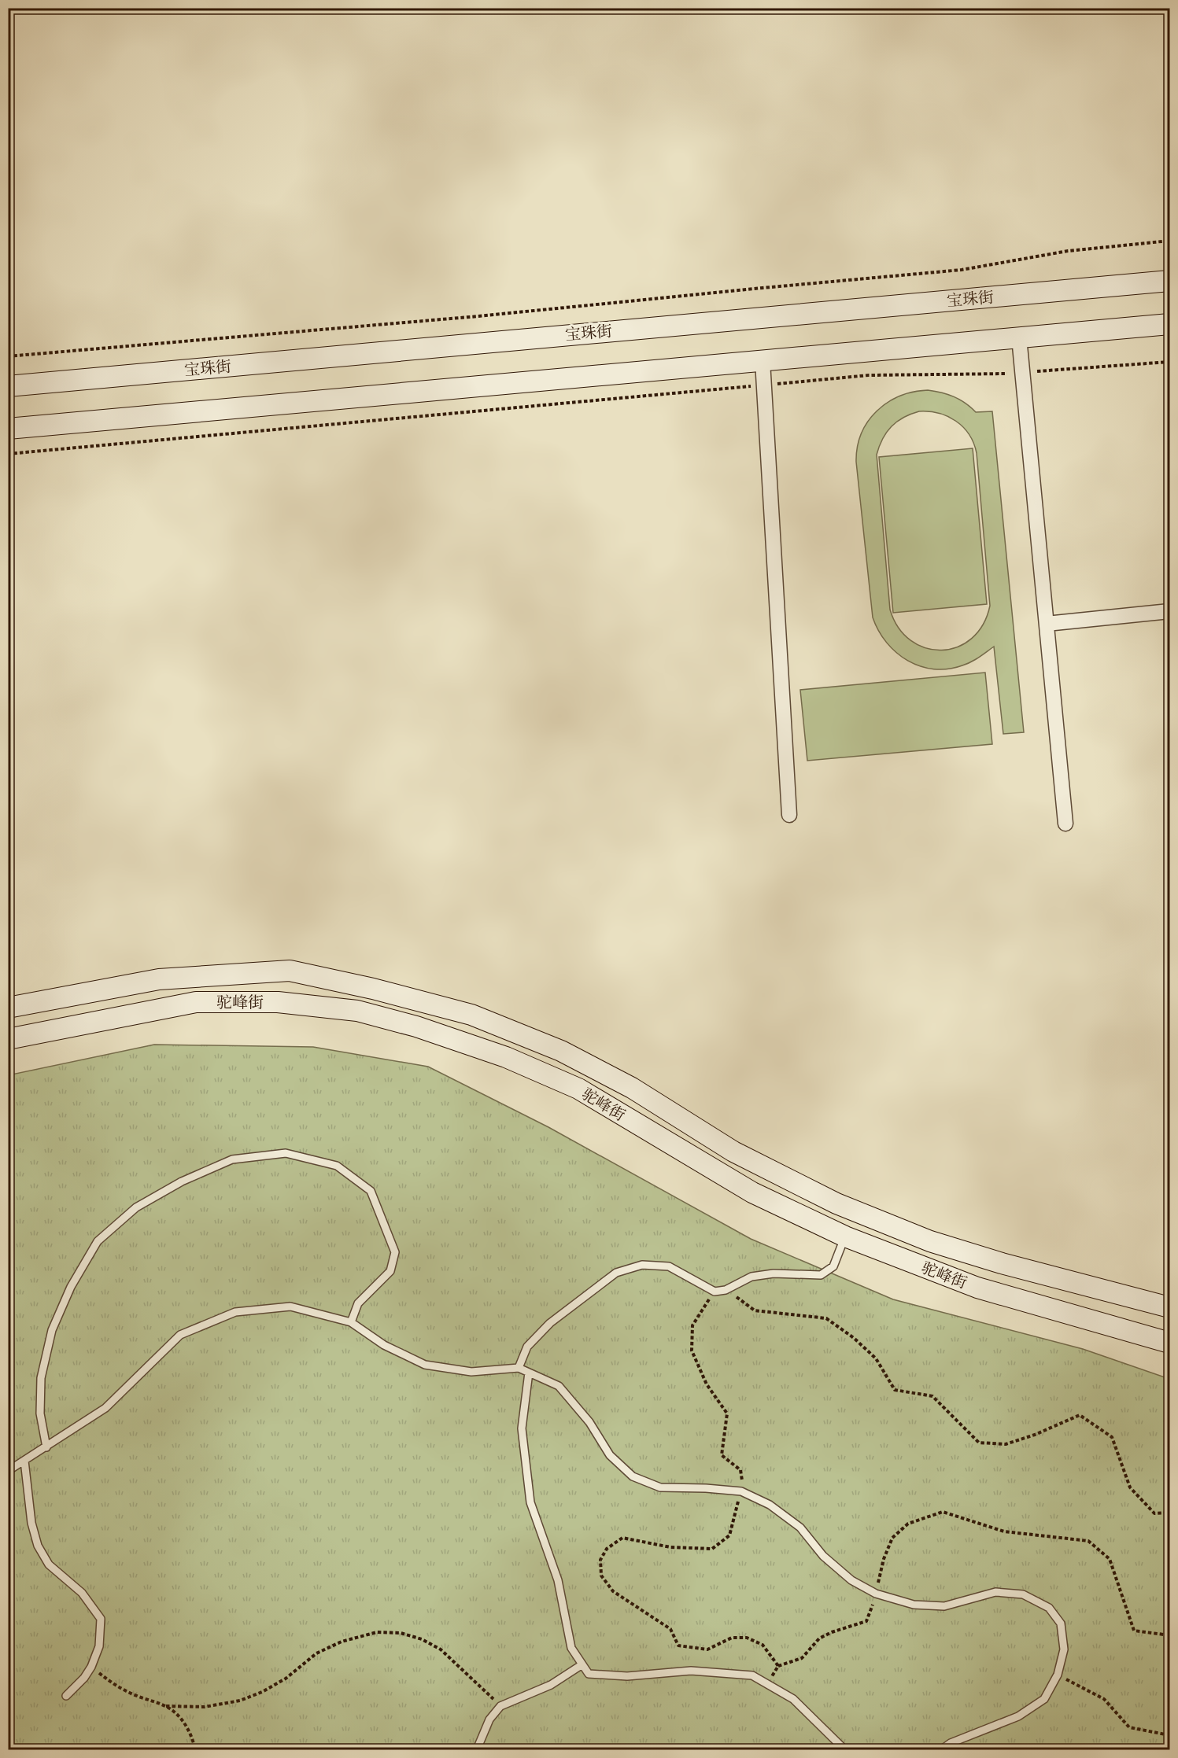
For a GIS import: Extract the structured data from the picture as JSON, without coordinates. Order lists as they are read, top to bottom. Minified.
{"streets":{"street":["宝珠街","驼峰街"]}}
